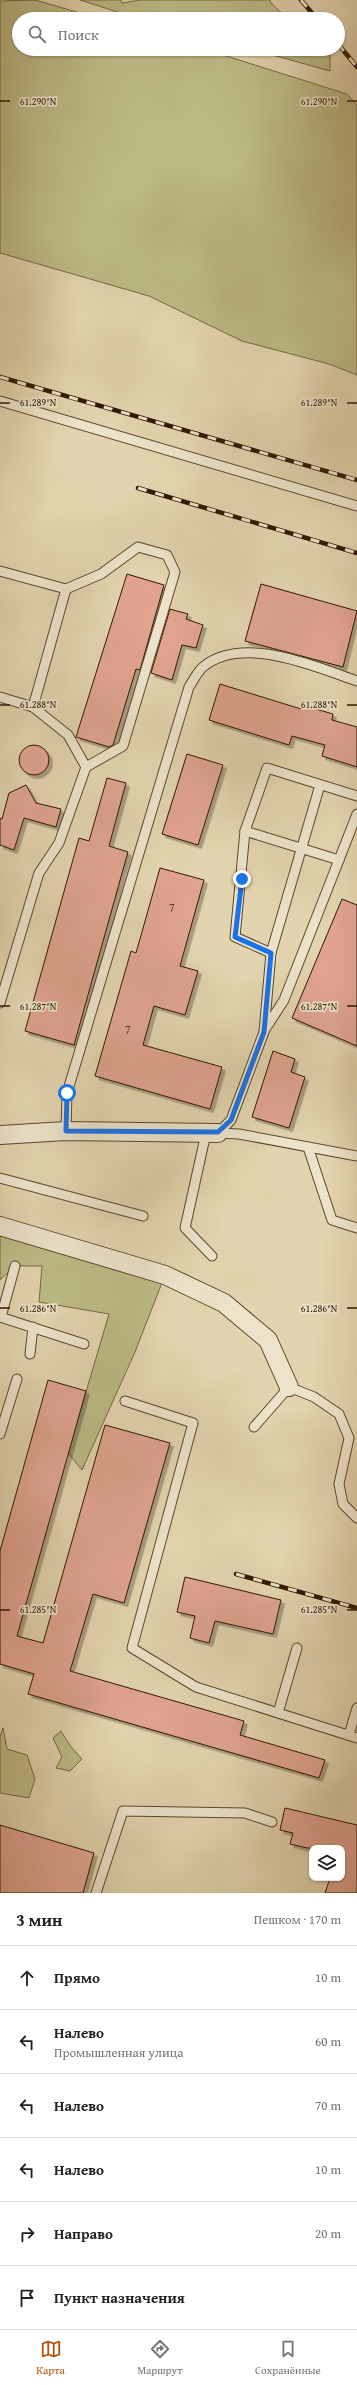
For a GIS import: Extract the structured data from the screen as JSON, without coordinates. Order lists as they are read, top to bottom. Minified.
{"house_numbers":["7","7"],"page":{"search":"Поиск","heading":["3 мин","Пешком · 170 m"],"list":[["Прямо","10 m"],["Налево","Промышленная улица","60 m"],["Налево","70 m"],["Налево","10 m"],["Направо","20 m"],"Пункт назначения"],"nav":["Карта","Маршрут","Сохранённые"]},"coordinates":["61.290°N","61.289°N","61.288°N","61.287°N","61.286°N","61.285°N"]}
